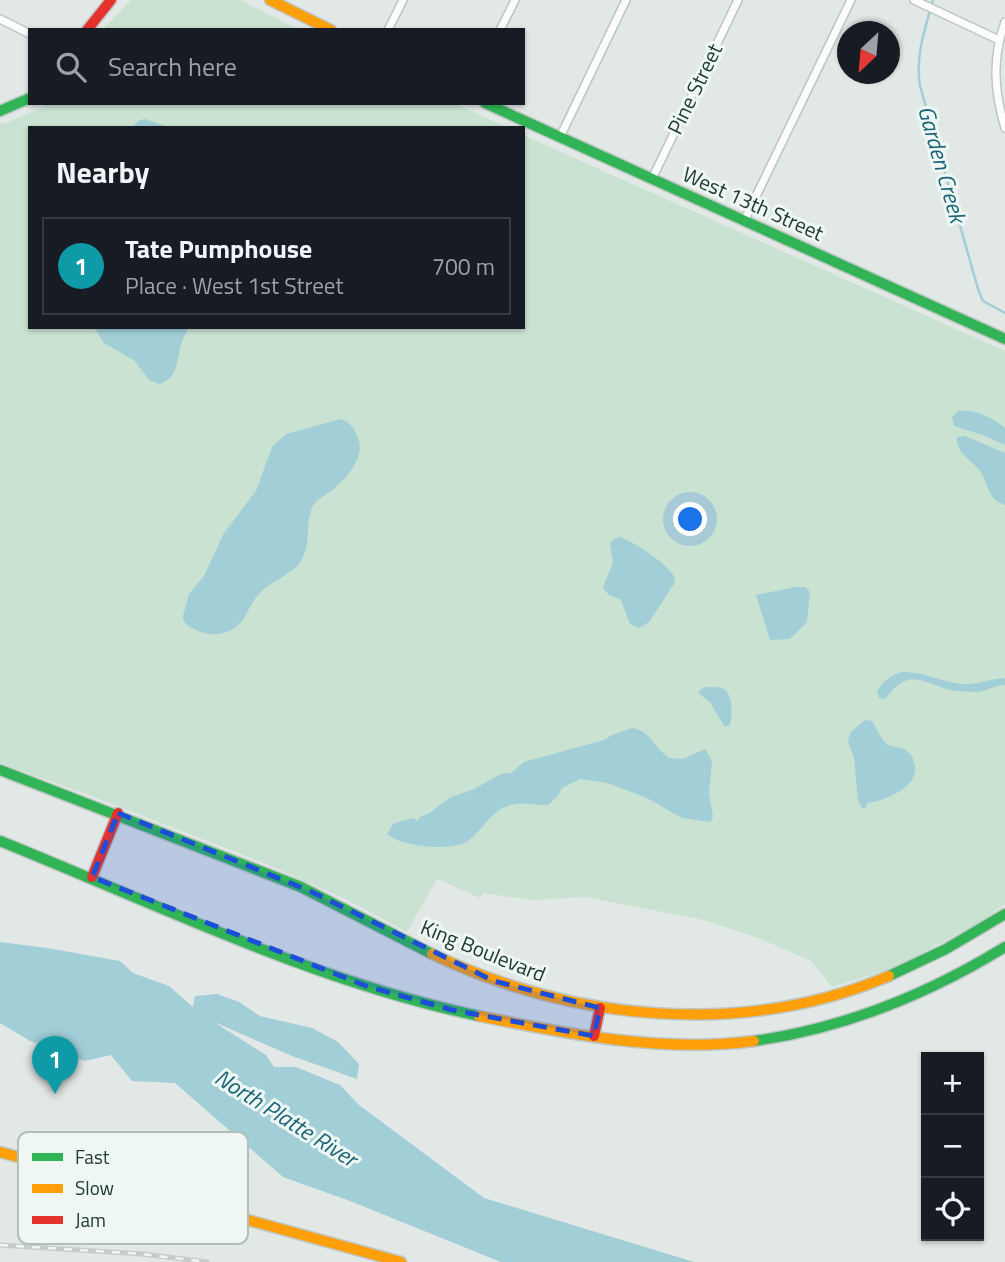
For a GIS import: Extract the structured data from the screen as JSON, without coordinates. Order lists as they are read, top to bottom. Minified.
{"streets":{"street":["Pine Street","West 13th Street","King Boulevard"]},"crossings":[["Pine Street","West 13th Street"]],"water":["Garden Creek","North Platte River"],"legend":["Fast","Slow","Jam"],"north":"bottom left","page":{"search":"Search here","heading":"Nearby","list":[{"mark":"1","name":"Tate Pumphouse","note":"Place · West 1st Street","value":"700 m"}],"pins":"1","map_buttons":["+","−"]}}
